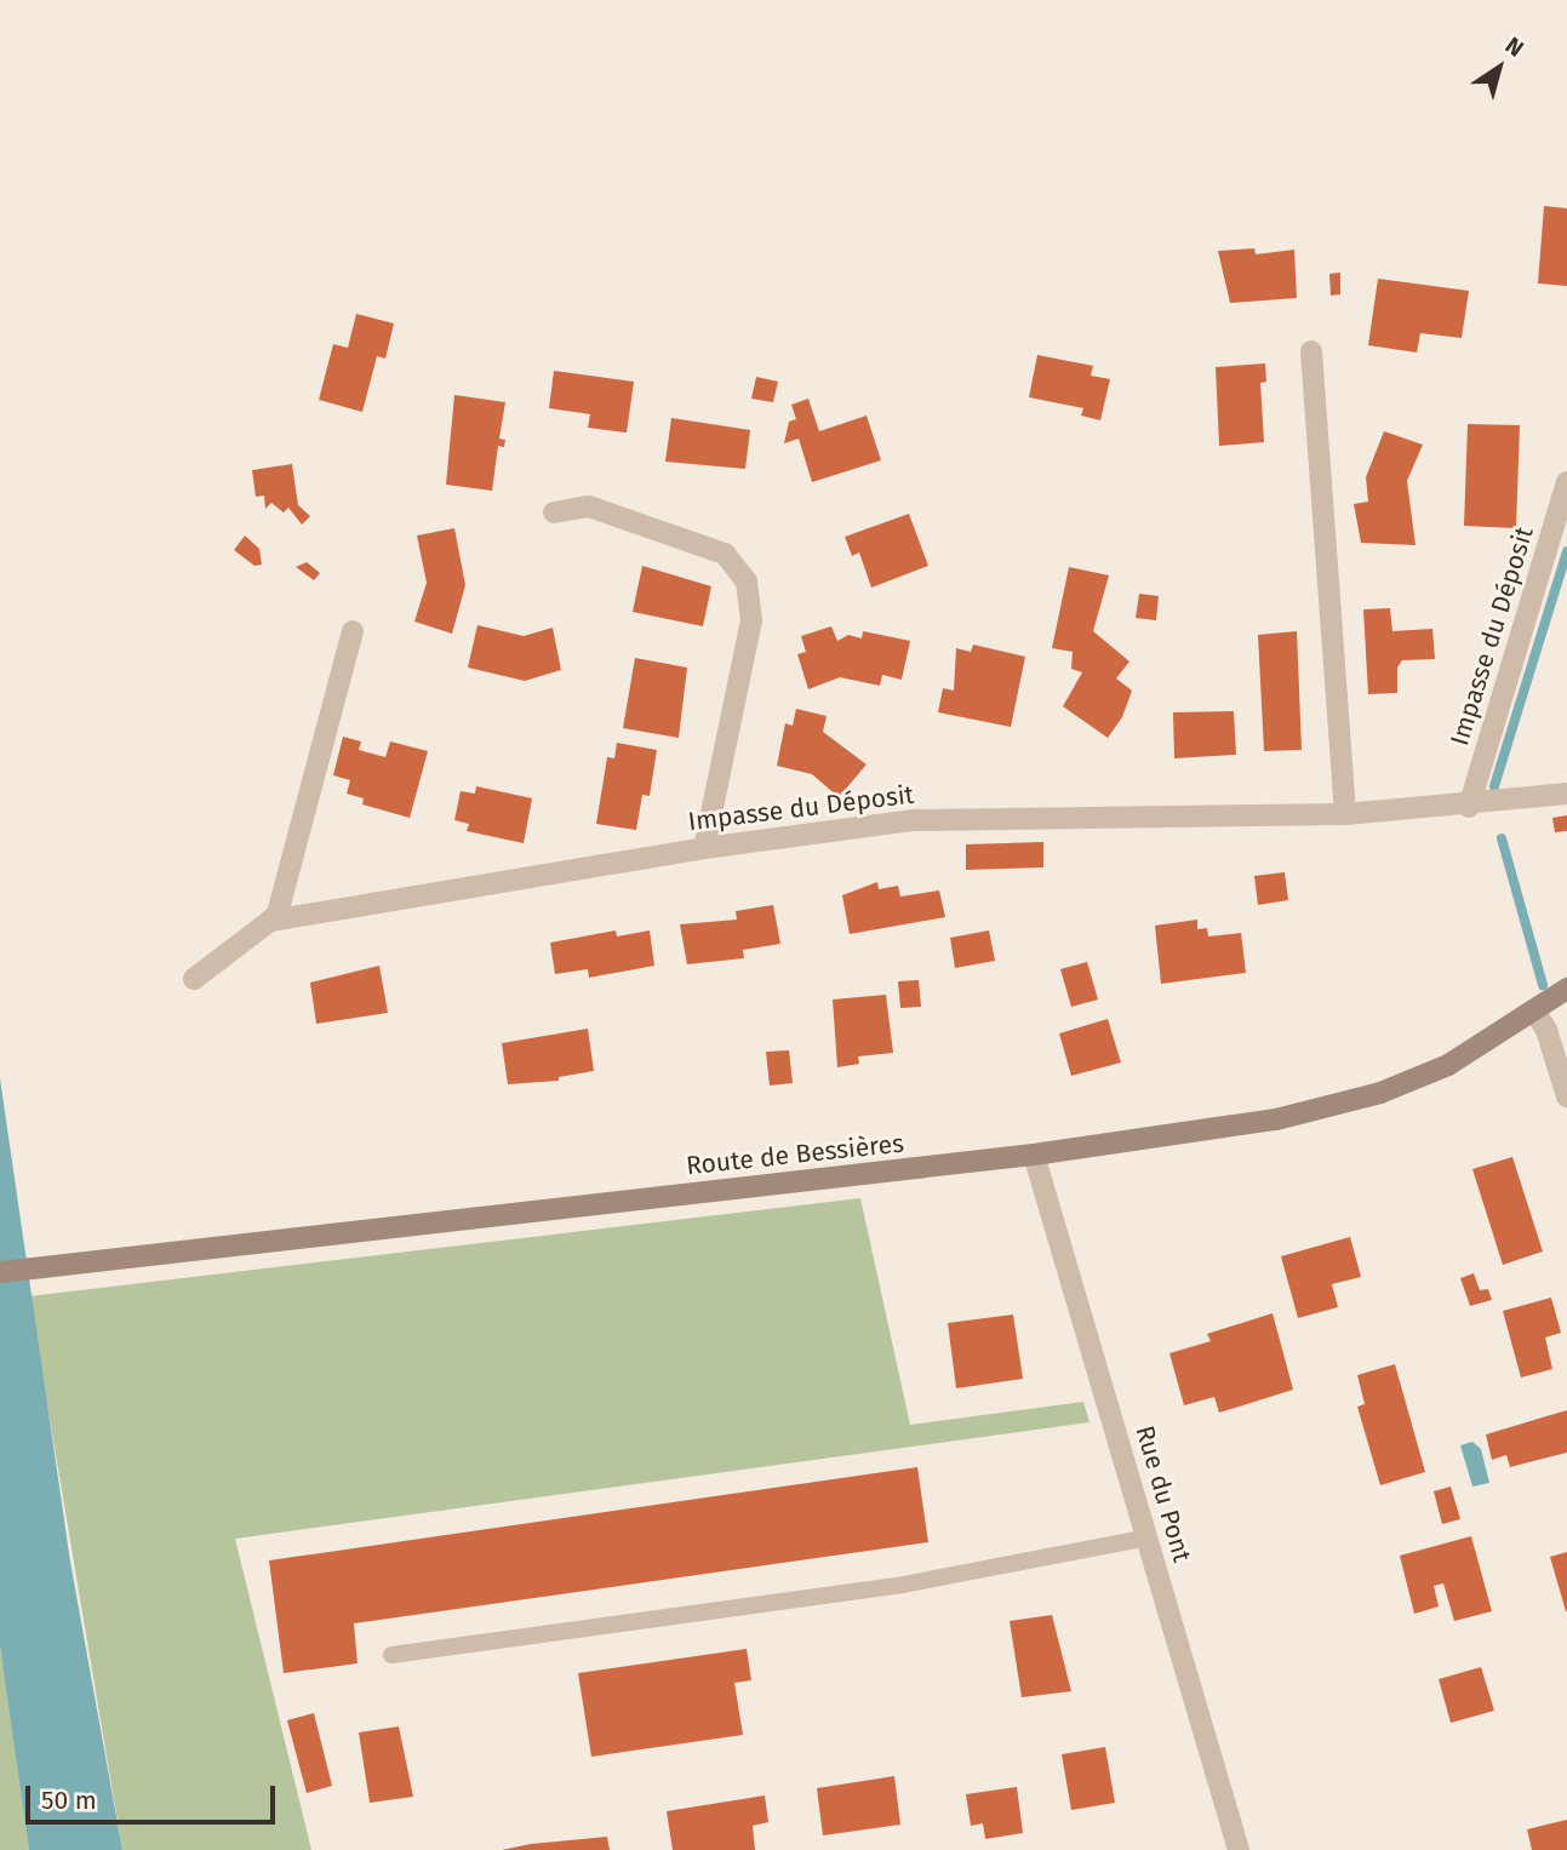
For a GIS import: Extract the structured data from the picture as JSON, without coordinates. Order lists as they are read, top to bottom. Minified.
{"streets":{"main road":["Route de Bessières"],"street":["Impasse du Déposit","Rue du Pont"]},"crossings":[["Route de Bessières","Rue du Pont"]],"scale_bar":"50 m","north":"top right"}
